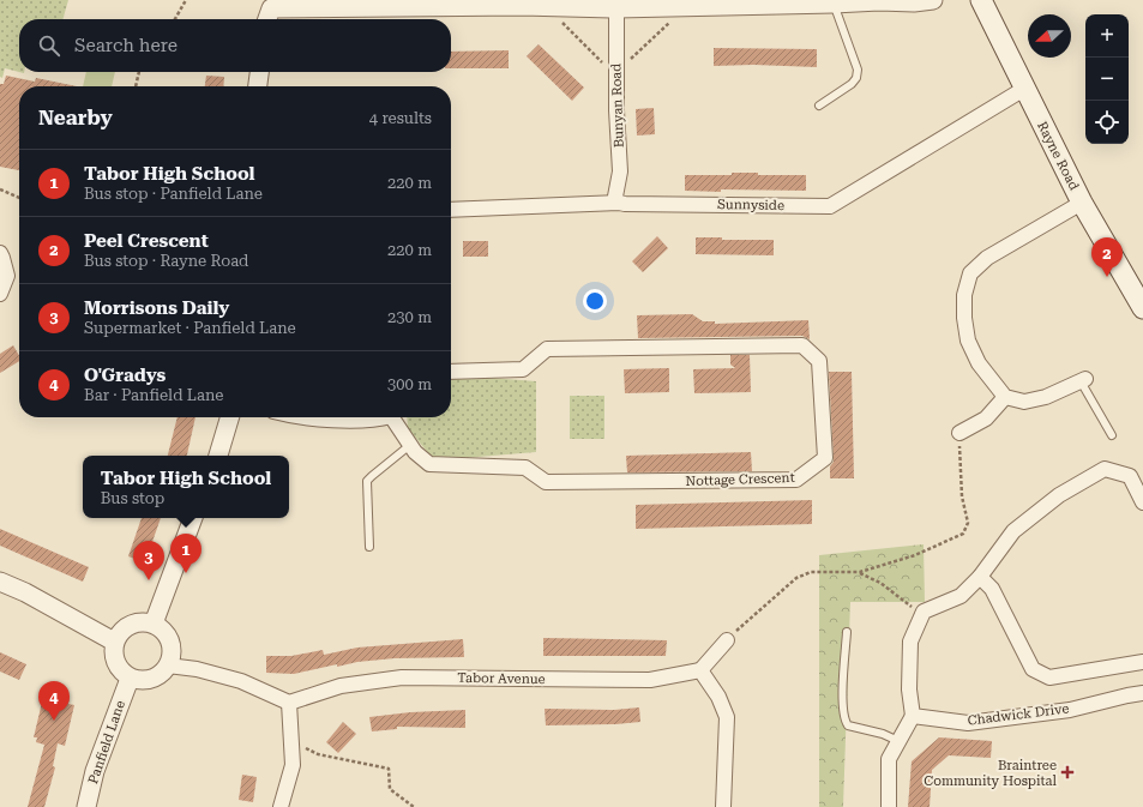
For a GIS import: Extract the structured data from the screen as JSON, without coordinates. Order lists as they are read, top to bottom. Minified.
{"streets":{"main road":["Rayne Road"],"street":["Bunyan Road","Sunnyside","Nottage Crescent","Tabor Avenue","Chadwick Drive","Panfield Lane"]},"crossings":[["Bunyan Road","Sunnyside"],["Rayne Road","Sunnyside"]],"places":{"health":["Braintree Community Hospital"]},"north":"left","page":{"map_buttons":["+","−"],"search":"Search here","heading":["Nearby","4 results"],"list":[{"mark":"1","name":"Tabor High School","note":"Bus stop · Panfield Lane","value":"220 m"},{"mark":"2","name":"Peel Crescent","note":"Bus stop · Rayne Road","value":"220 m"},{"mark":"3","name":"Morrisons Daily","note":"Supermarket · Panfield Lane","value":"230 m"},{"mark":"4","name":"O'Gradys","note":"Bar · Panfield Lane","value":"300 m"}],"pins":["2","1","3","4"],"popup":["Tabor High School","Bus stop"]}}
